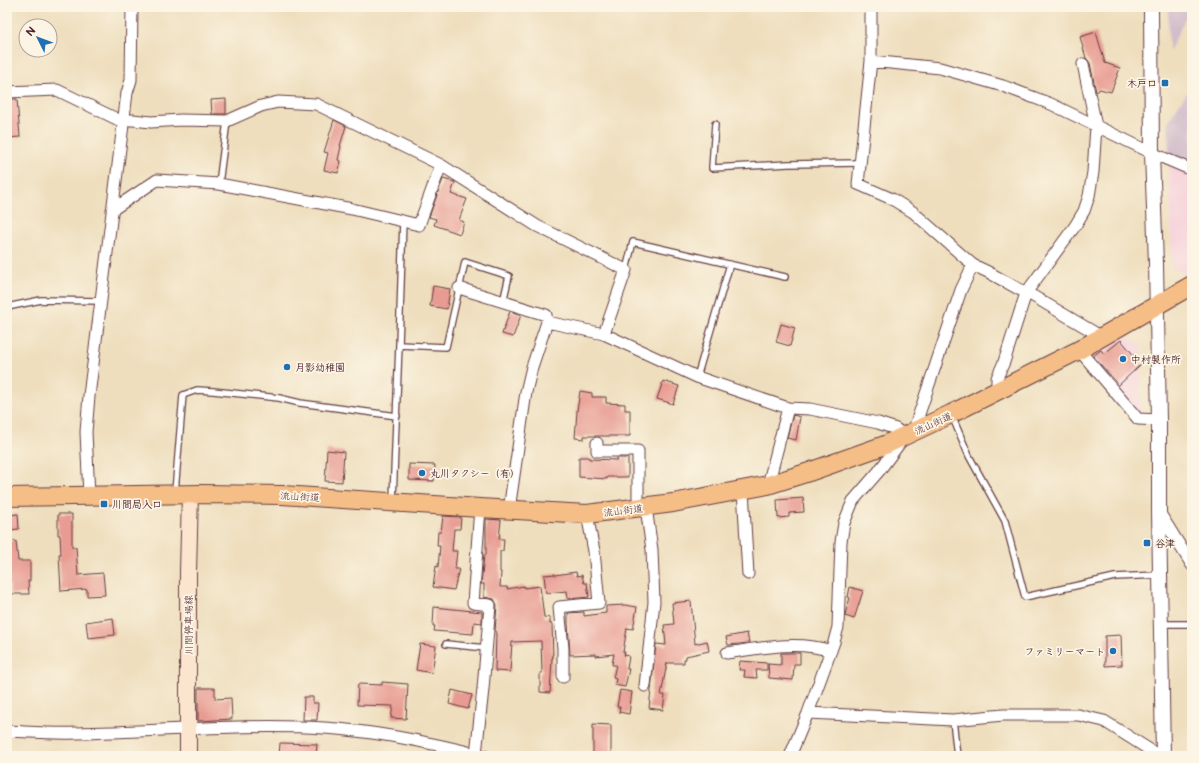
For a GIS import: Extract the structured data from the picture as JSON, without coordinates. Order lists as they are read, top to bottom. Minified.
{"streets":{"main road":["流山街道","川間停車場線"]},"crossings":[["流山街道","川間停車場線"]],"places":{"transit":["木戸口","川間局入口","谷津"],"other":["中村製作所","月影幼稚園","丸川タクシー（有）","ファミリーマート"]},"north":"top left"}
